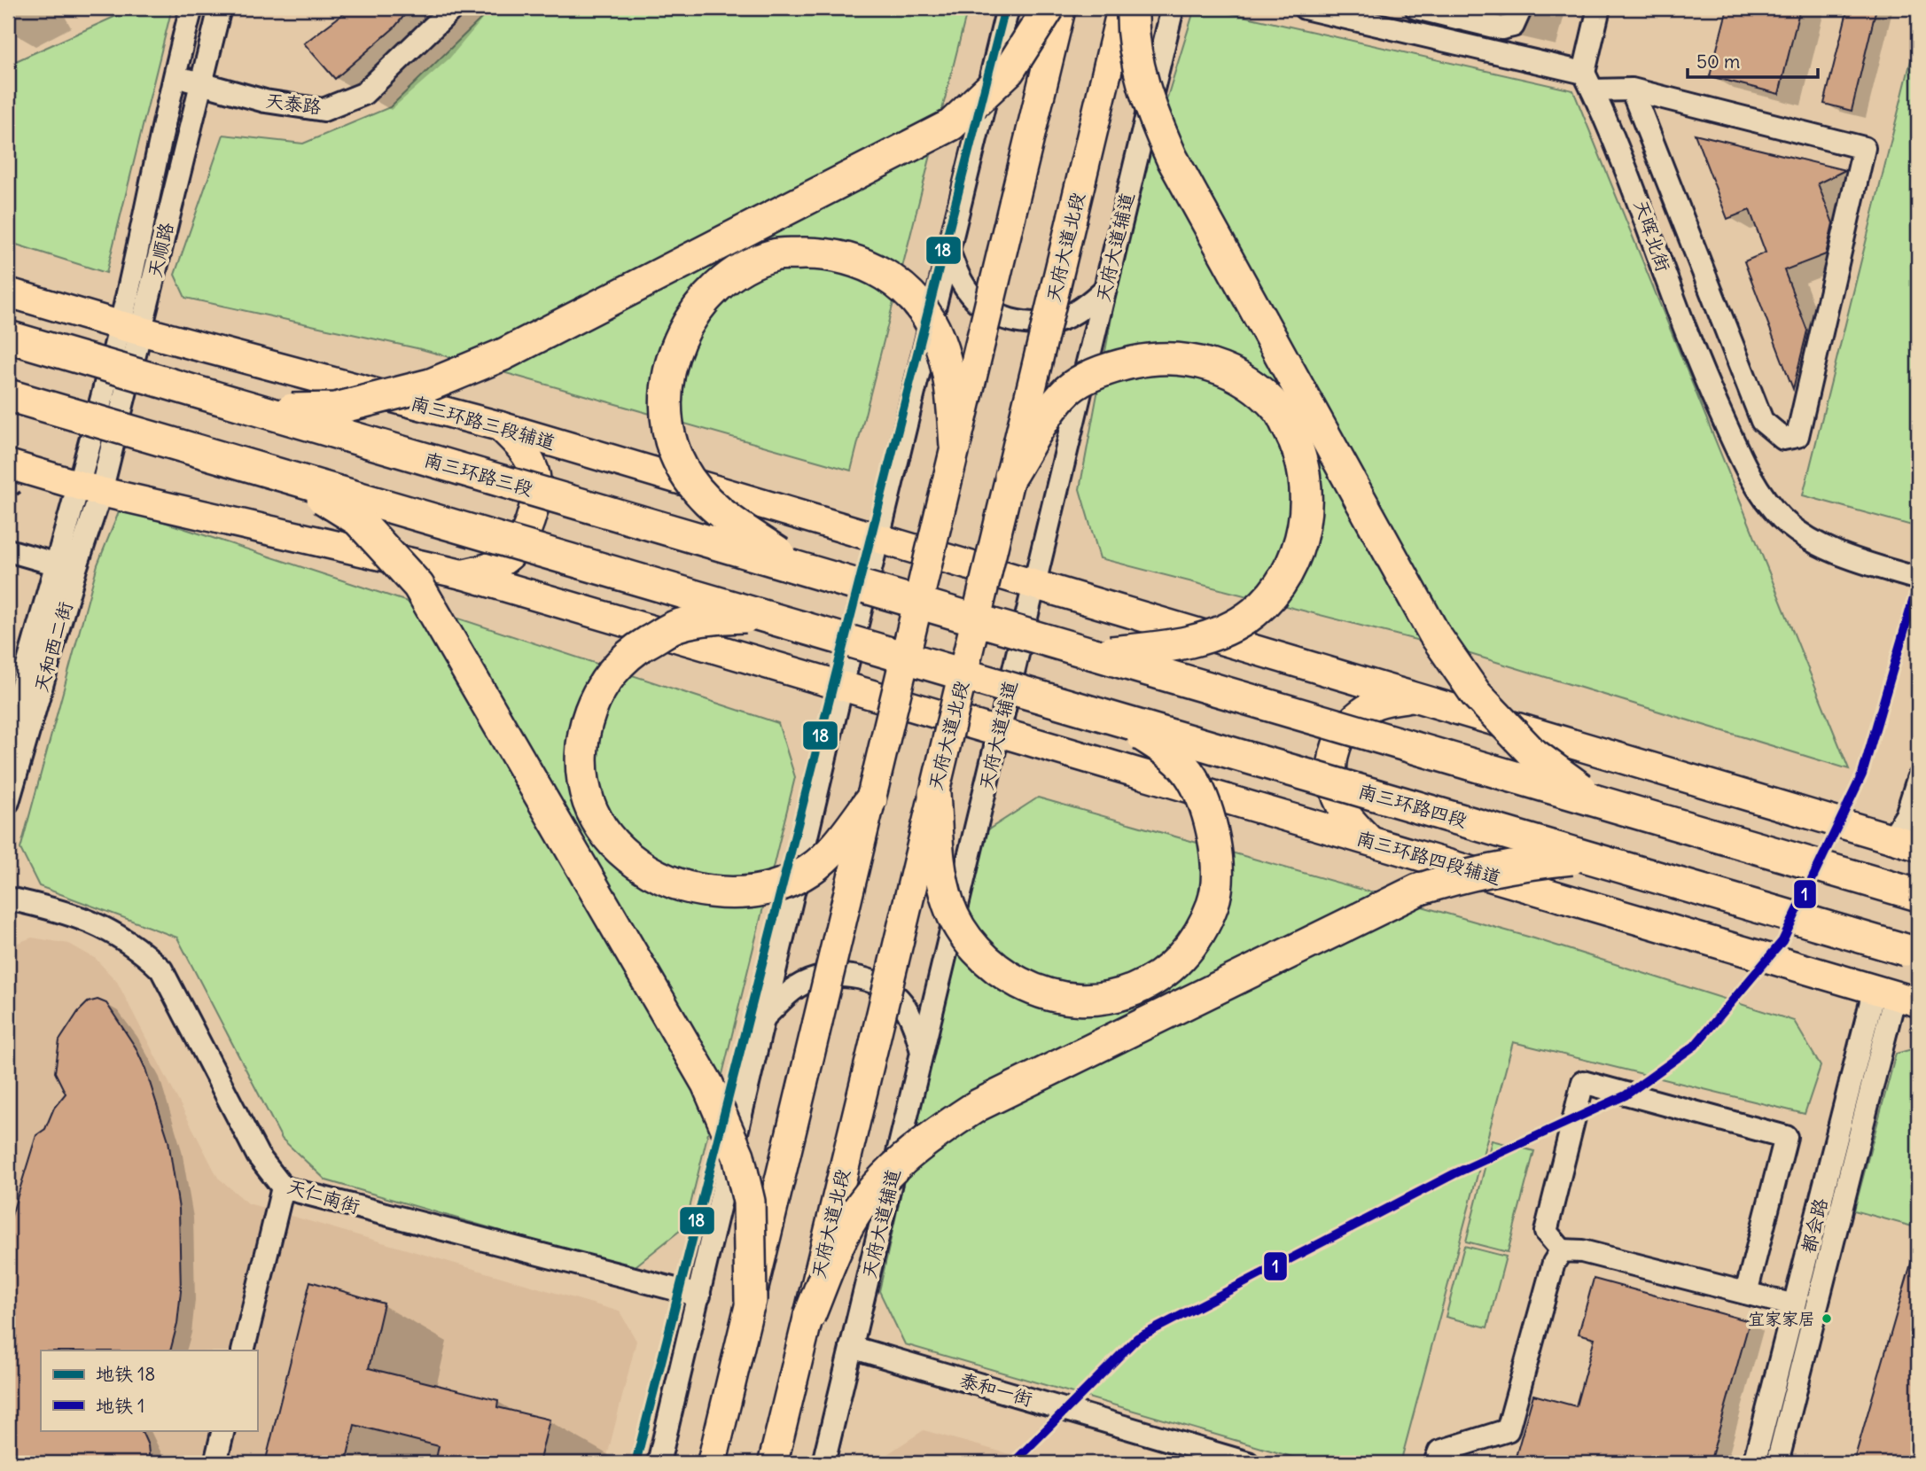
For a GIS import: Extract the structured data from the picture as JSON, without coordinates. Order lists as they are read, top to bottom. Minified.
{"streets":{"highway":["南三环路三段","南三环路四段"],"main road":["天府大道北段","南三环路三段辅道","南三环路四段辅道"],"street":["天泰路","天晖北街","天府大道辅道","天顺路","天和西二街","天仁南街","都会路","泰和一街"]},"crossings":[["天泰路","天顺路"],["天府大道辅道","南三环路三段辅道"],["天府大道辅道","南三环路四段辅道"],["天府大道辅道","泰和一街"],["天顺路","南三环路三段辅道"],["天顺路","天和西二街"],["南三环路四段辅道","都会路"]],"places":["宜家家居"],"lines":["metro line 18","metro line 1"],"legend":["地铁 18","地铁 1"],"scale_bar":"50 m"}
